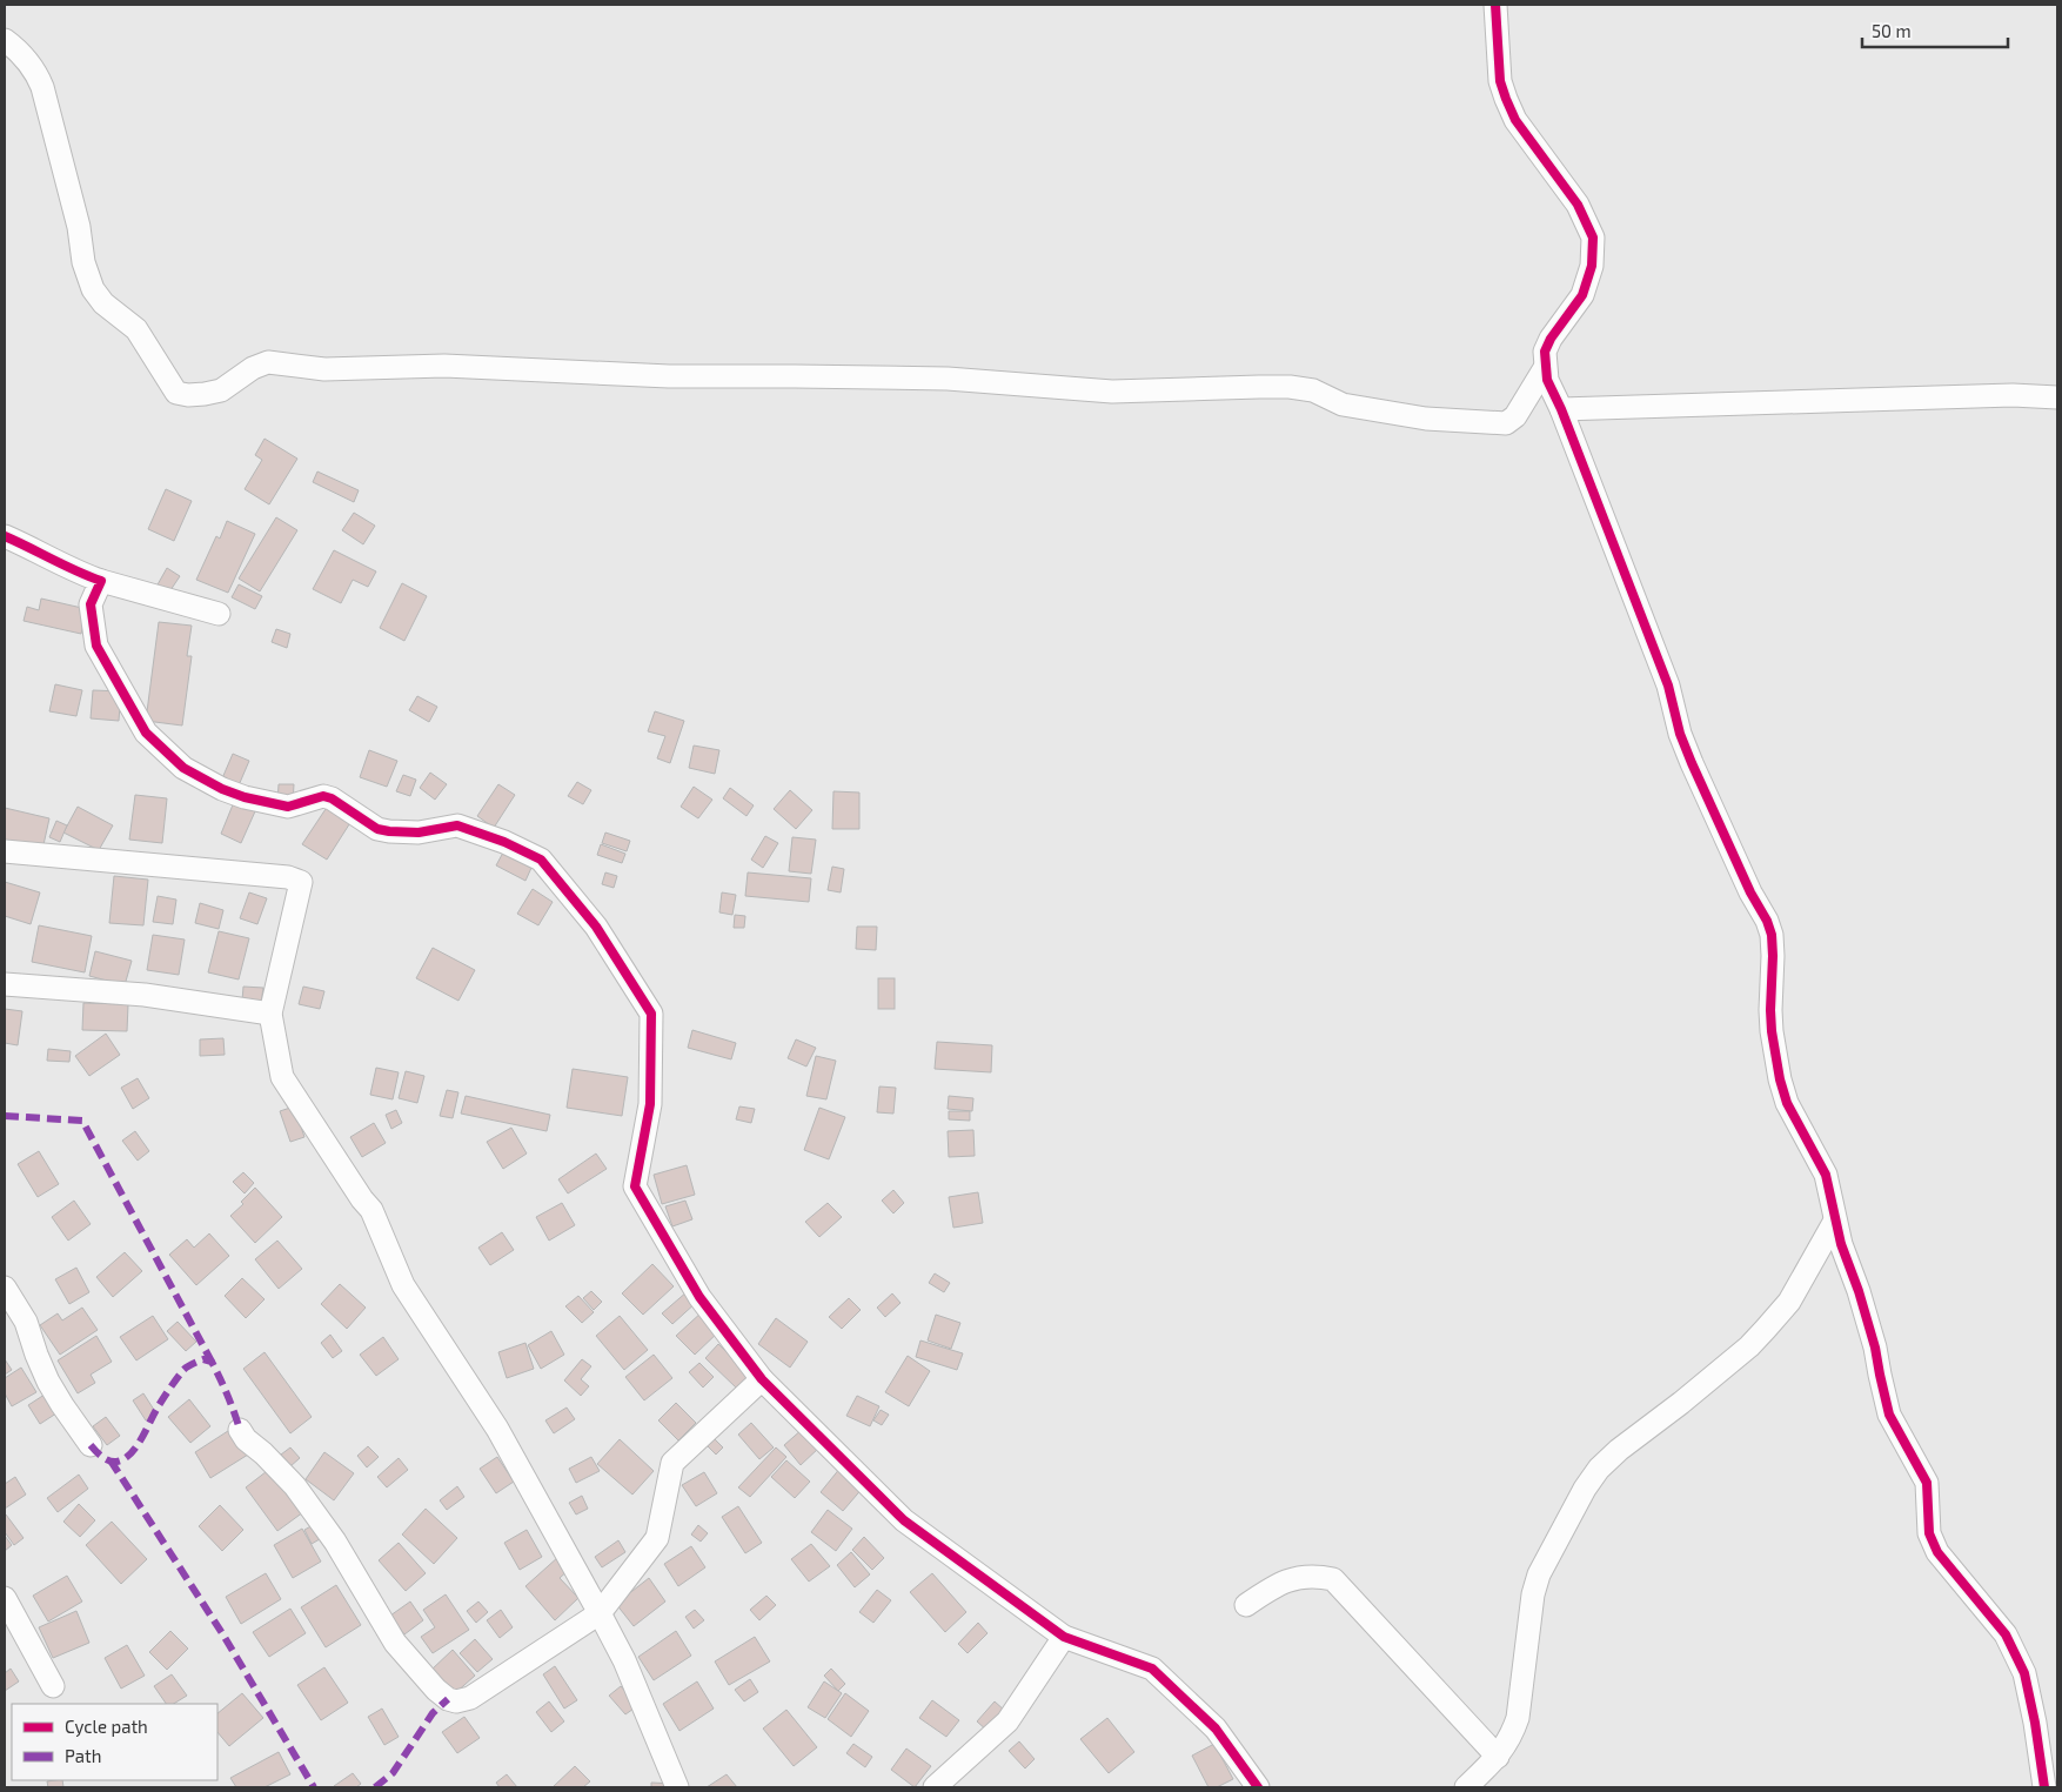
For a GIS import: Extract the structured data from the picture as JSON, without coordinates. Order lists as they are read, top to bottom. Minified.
{"legend":["Cycle path","Path"],"scale_bar":"50 m"}
